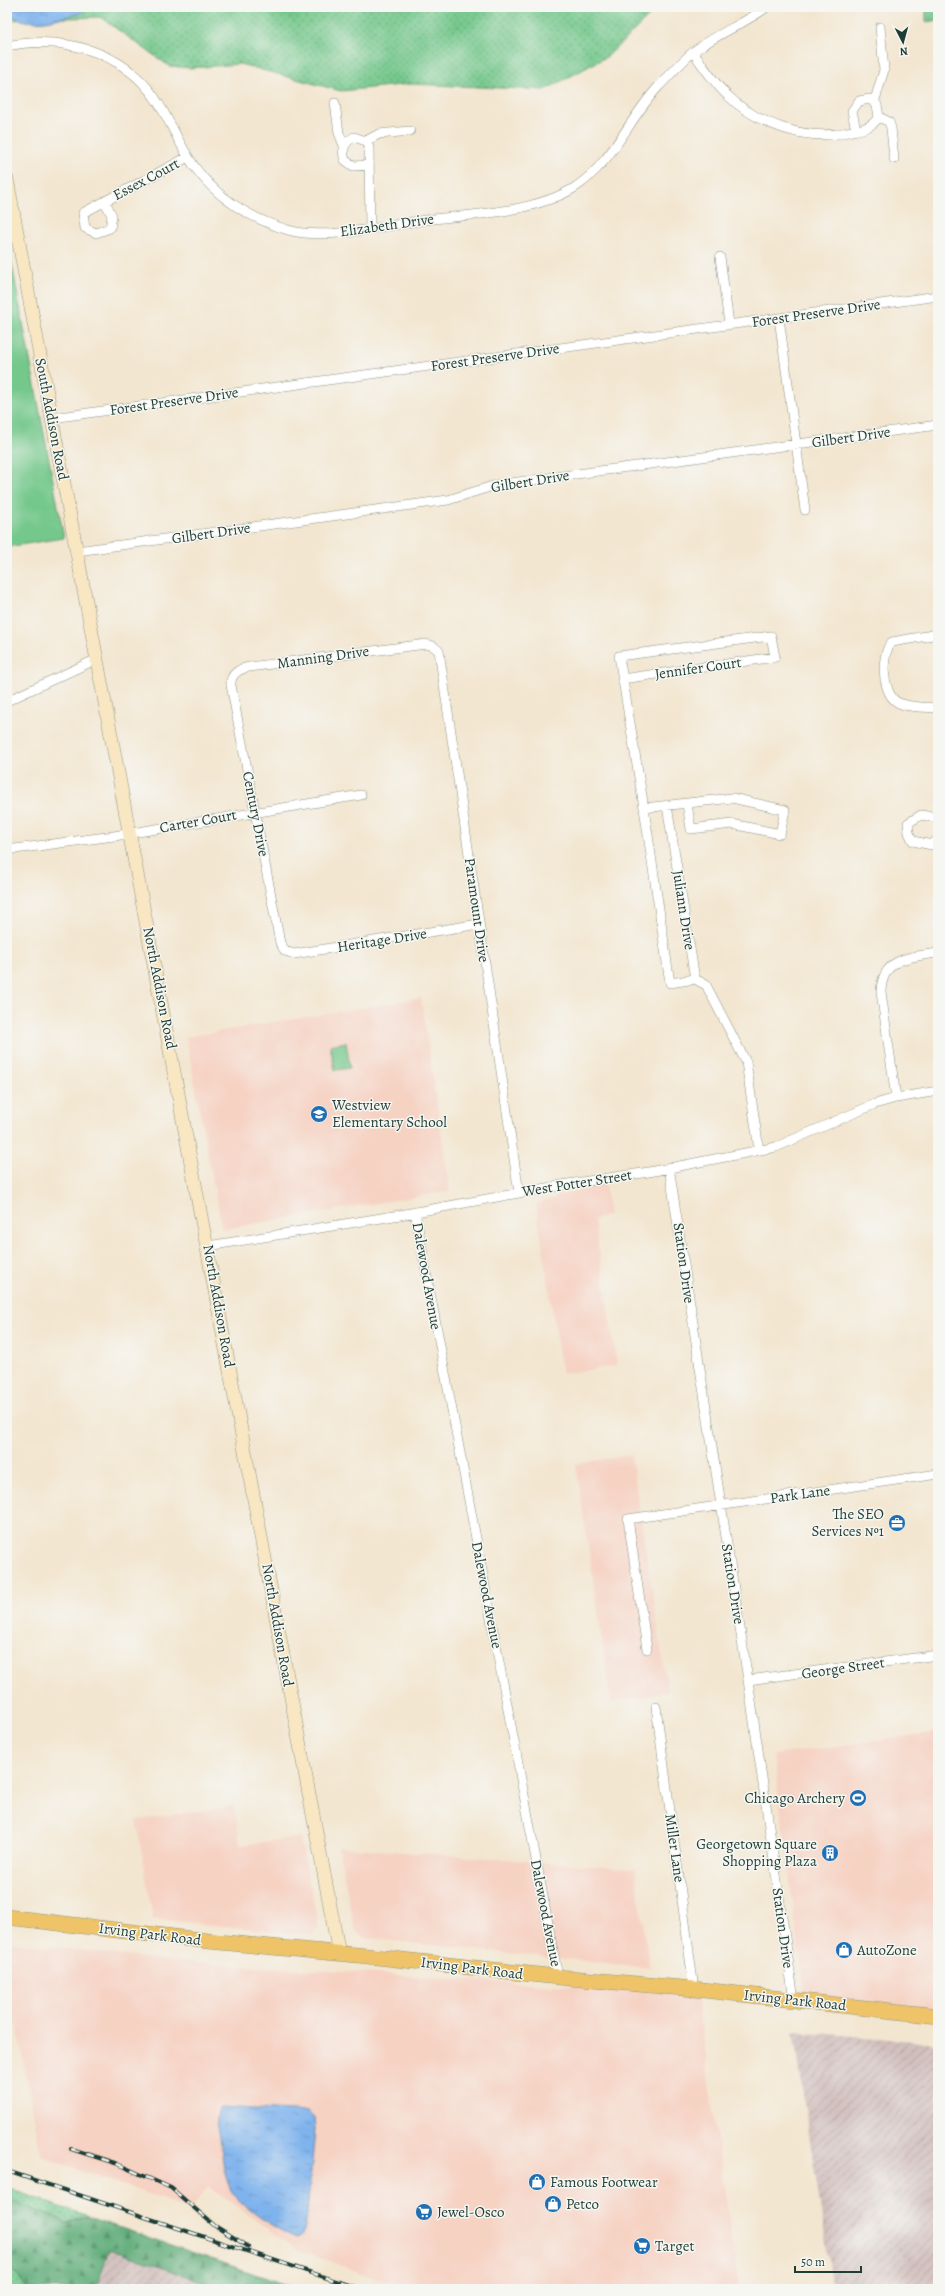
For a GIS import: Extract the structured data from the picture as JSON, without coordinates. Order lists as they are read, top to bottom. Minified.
{"streets":{"main road":["Irving Park Road"],"street":["Essex Court","Elizabeth Drive","Forest Preserve Drive","South Addison Road","Gilbert Drive","Manning Drive","Jennifer Court","Century Drive","Carter Court","Paramount Drive","Juliann Drive","Heritage Drive","North Addison Road","West Potter Street","Station Drive","Dalewood Avenue","Park Lane","George Street","Miller Lane"]},"crossings":[["Essex Court","Elizabeth Drive"],["Forest Preserve Drive","South Addison Road"],["South Addison Road","Gilbert Drive"],["South Addison Road","North Addison Road"],["Manning Drive","Century Drive"],["Manning Drive","Paramount Drive"],["Century Drive","Carter Court"],["Century Drive","Heritage Drive"],["Carter Court","North Addison Road"],["Paramount Drive","Heritage Drive"],["Paramount Drive","West Potter Street"],["North Addison Road","West Potter Street"],["North Addison Road","Irving Park Road"],["West Potter Street","Station Drive"],["West Potter Street","Dalewood Avenue"],["Station Drive","Park Lane"],["Station Drive","George Street"],["Station Drive","Irving Park Road"],["Dalewood Avenue","Irving Park Road"],["Miller Lane","Irving Park Road"]],"places":{"school or university":["Westview Elementary School"],"office":["The SEO Services №1"],"sports":["Chicago Archery"],"building":["Georgetown Square Shopping Plaza"],"shop":["AutoZone","Famous Footwear","Petco"],"supermarket":["Jewel-Osco","Target"]},"scale_bar":"50 m","north":"bottom"}
